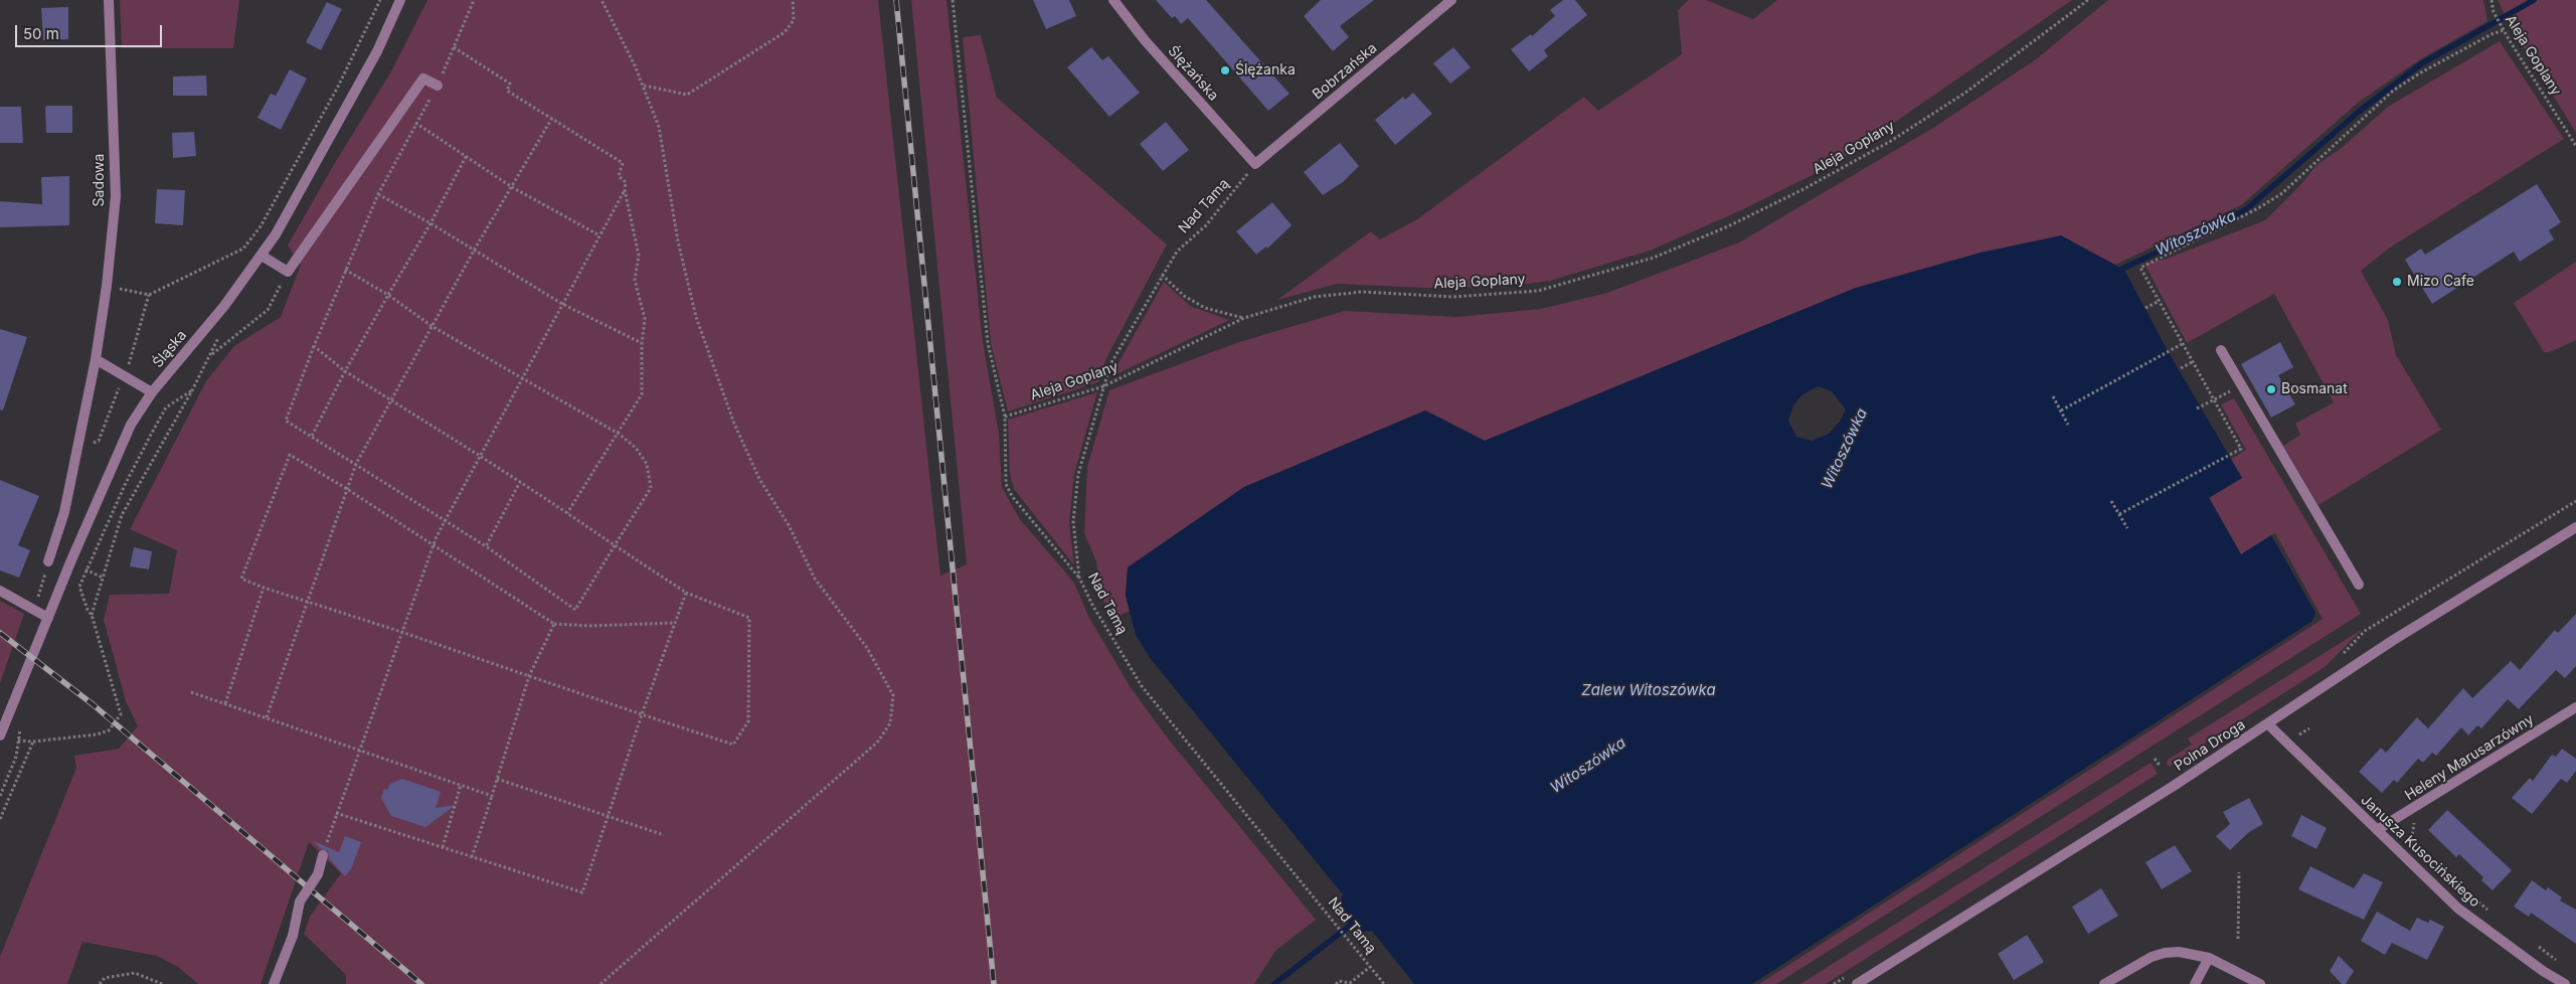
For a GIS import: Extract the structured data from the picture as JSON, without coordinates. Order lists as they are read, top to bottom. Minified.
{"streets":{"street":["Bobrzańska","Ślężańska","Sadowa","Śląska","Polna Droga","Heleny Marusarzówny","Janusza Kusocińskiego"],"path":["Aleja Goplany","Nad Tamą"]},"crossings":[["Aleja Goplany","Nad Tamą"],["Bobrzańska","Ślężańska"],["Bobrzańska","Nad Tamą"],["Ślężańska","Nad Tamą"],["Polna Droga","Janusza Kusocińskiego"],["Heleny Marusarzówny","Janusza Kusocińskiego"]],"water":["Witoszówka","Zalew Witoszówka"],"places":["Ślężanka","Mizo Cafe","Bosmanat"],"scale_bar":"50 m"}
